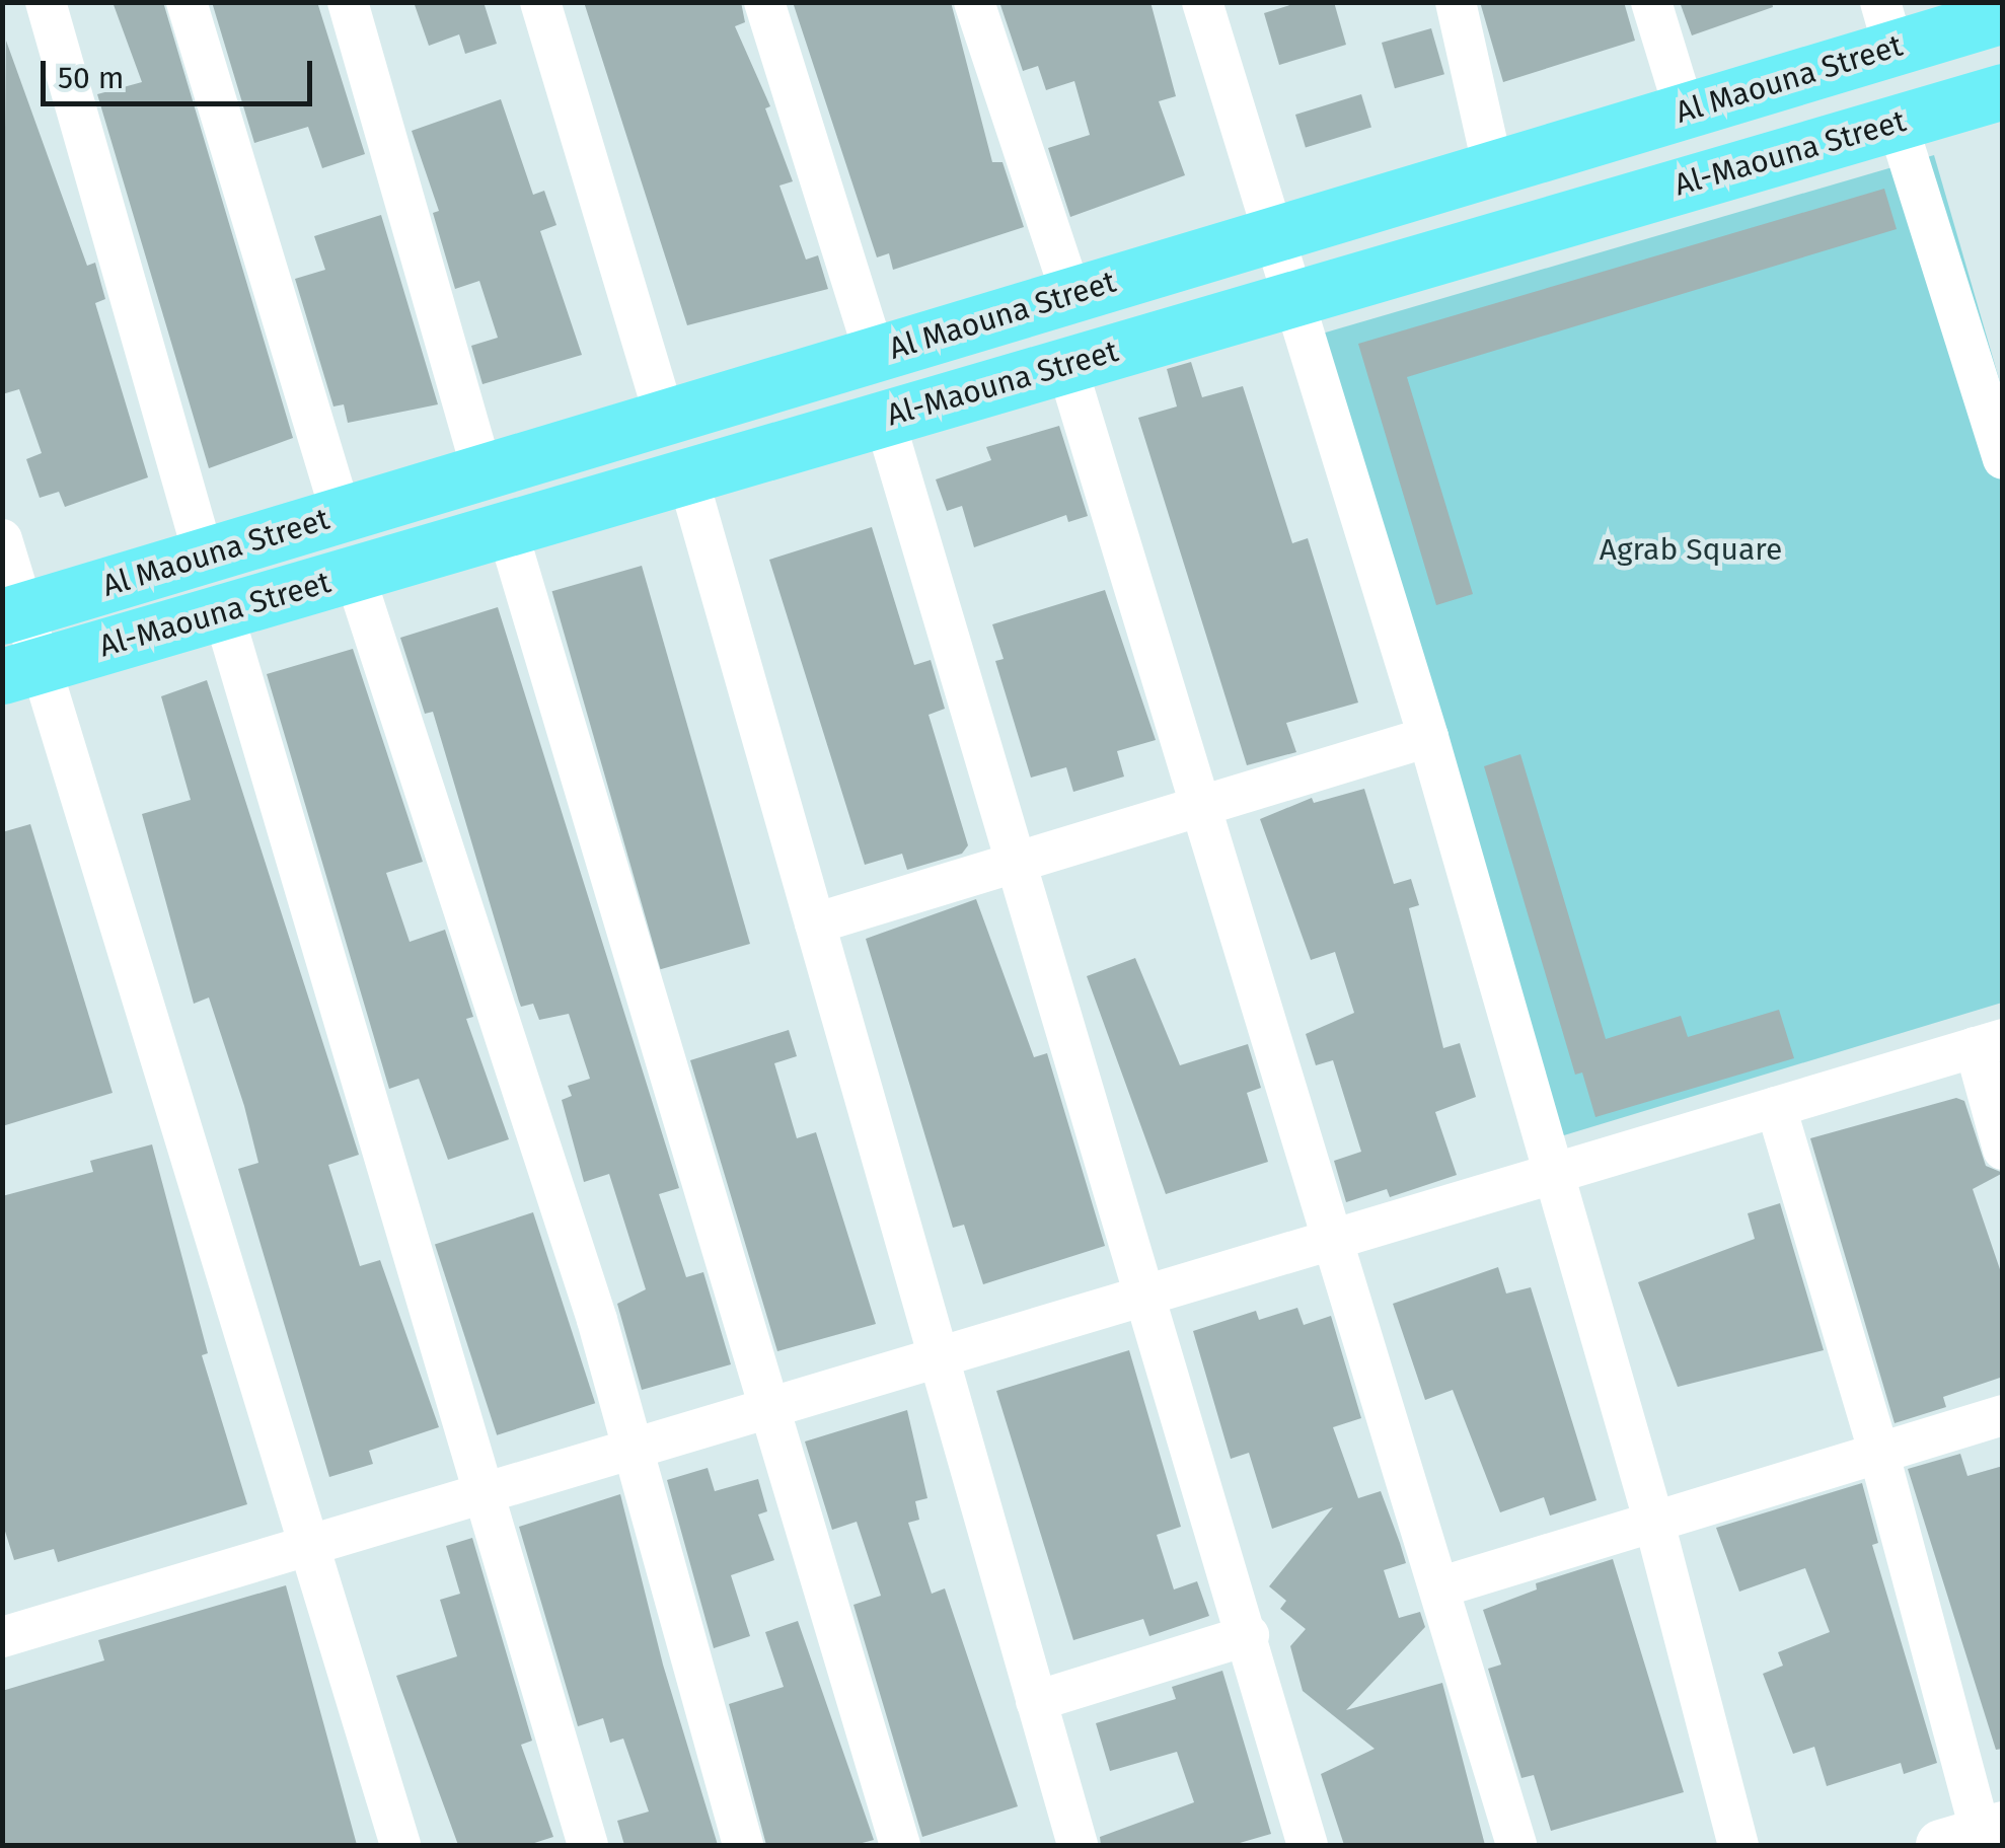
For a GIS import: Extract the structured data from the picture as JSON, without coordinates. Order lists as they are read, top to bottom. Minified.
{"streets":{"highway":["Al Maouna Street","Al-Maouna Street"]},"parks":["Agrab Square"],"scale_bar":"50 m"}
